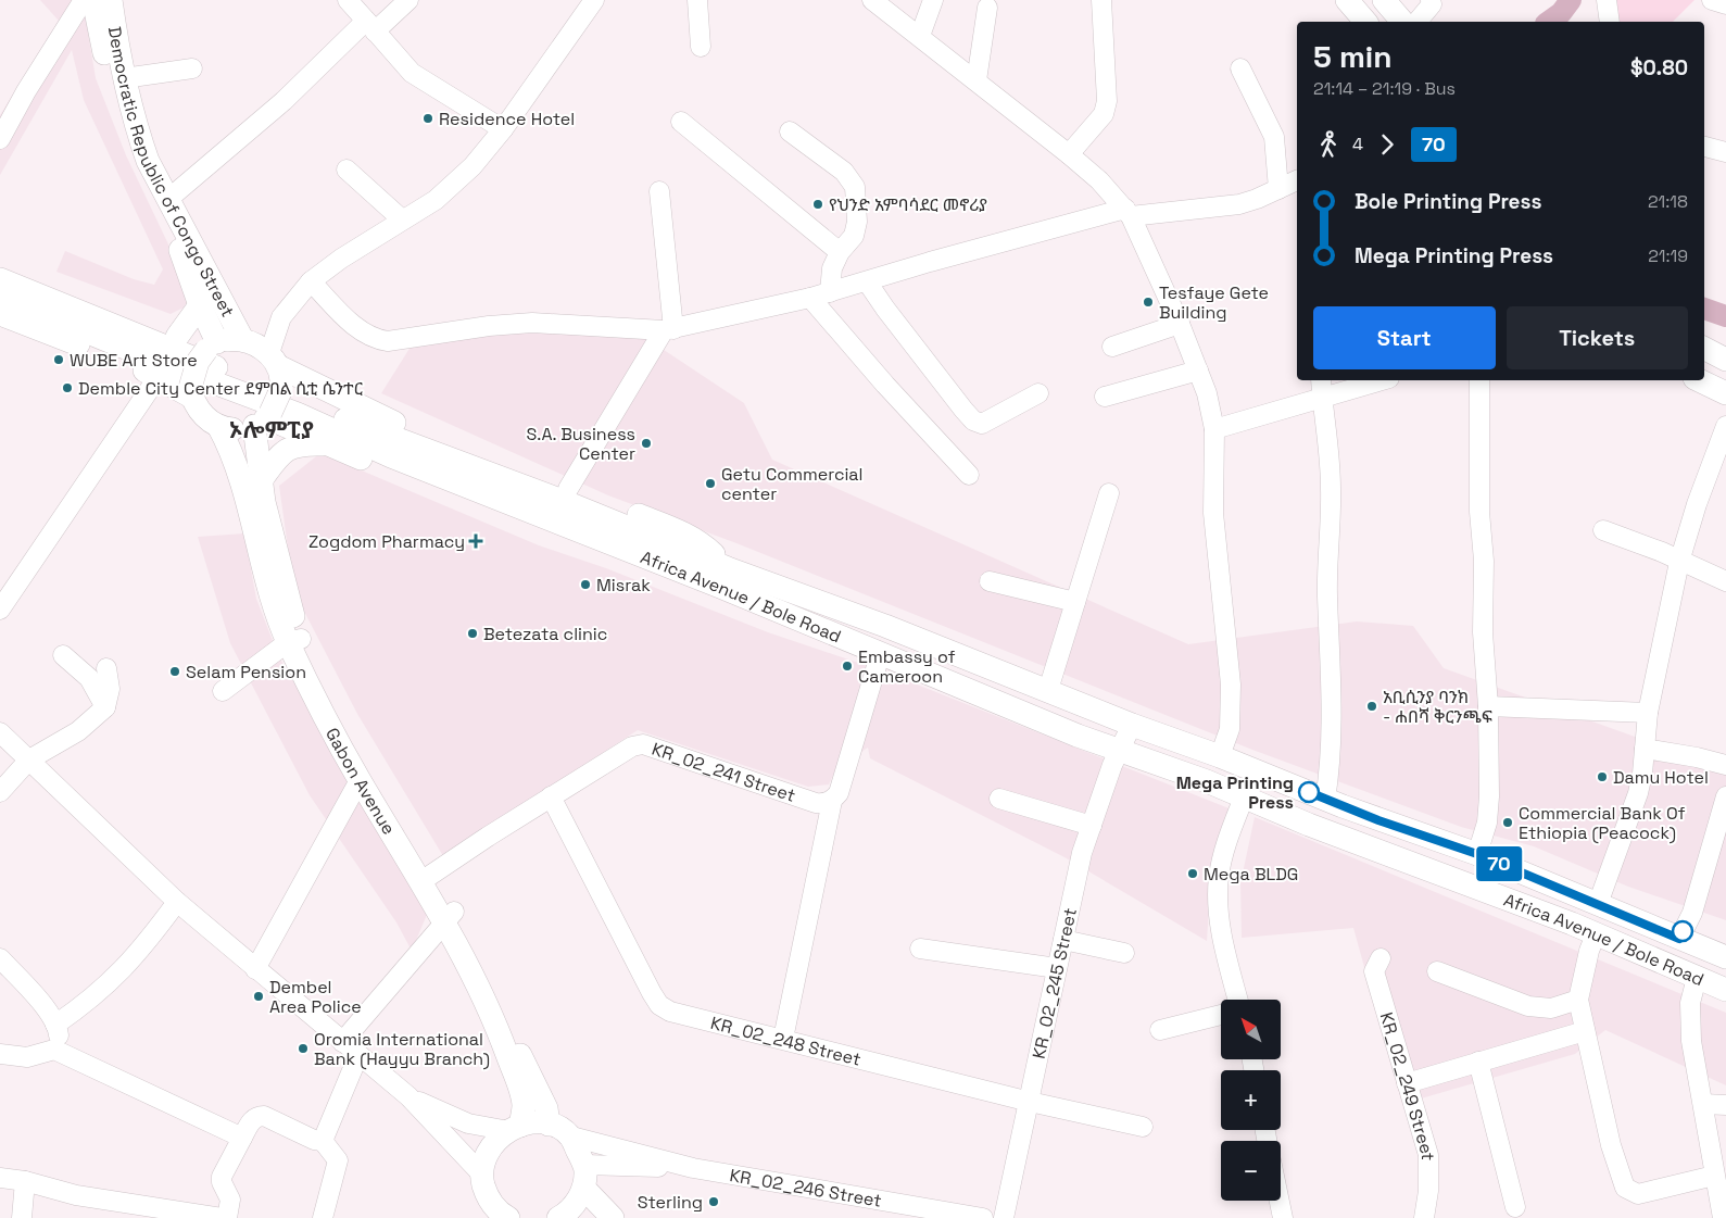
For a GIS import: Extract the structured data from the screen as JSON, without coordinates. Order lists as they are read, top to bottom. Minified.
{"streets":{"main road":["Democratic Republic of Congo Street","Africa Avenue / Bole Road","Gabon Avenue"],"street":["KR_02_241 Street","KR_02_245 Street","KR_02_248 Street","KR_02_249 Street","KR_02_246 Street"]},"crossings":[["Democratic Republic of Congo Street","Gabon Avenue"],["Africa Avenue / Bole Road","KR_02_245 Street"],["KR_02_241 Street","Gabon Avenue"],["KR_02_241 Street","KR_02_248 Street"],["KR_02_245 Street","KR_02_248 Street"]],"districts":["ኦሎምፒያ"],"places":{"other":["Residence Hotel","የህንድ አምባሳደር መኖሪያ","Tesfaye Gete Building","WUBE Art Store","Demble City Center ደምበል ሲቲ ሴንተር","S.A. Business Center","Getu Commercial center","Misrak","Betezata clinic","Embassy of Cameroon","Selam Pension","አቢሲንያ ባንክ - ሐበሻ ቅርንጫፍ","Damu Hotel","Mega Printing Press","Commercial Bank Of Ethiopia (Peacock)","Mega BLDG","Dembel Area Police","Oromia International Bank (Hayyu Branch)","Sterling"],"health":["Zogdom Pharmacy"]},"lines":["bus line 70"],"north":"top left","page":{"on_map":"70","heading":["5 min","21:14 – 21:19 · Bus","$0.80"],"legs":["4","70"],"list":[{"name":"Bole Printing Press","value":"21:18"},{"name":"Mega Printing Press","value":"21:19"}],"buttons":["Start","Tickets"],"map_buttons":["+","−"]}}
